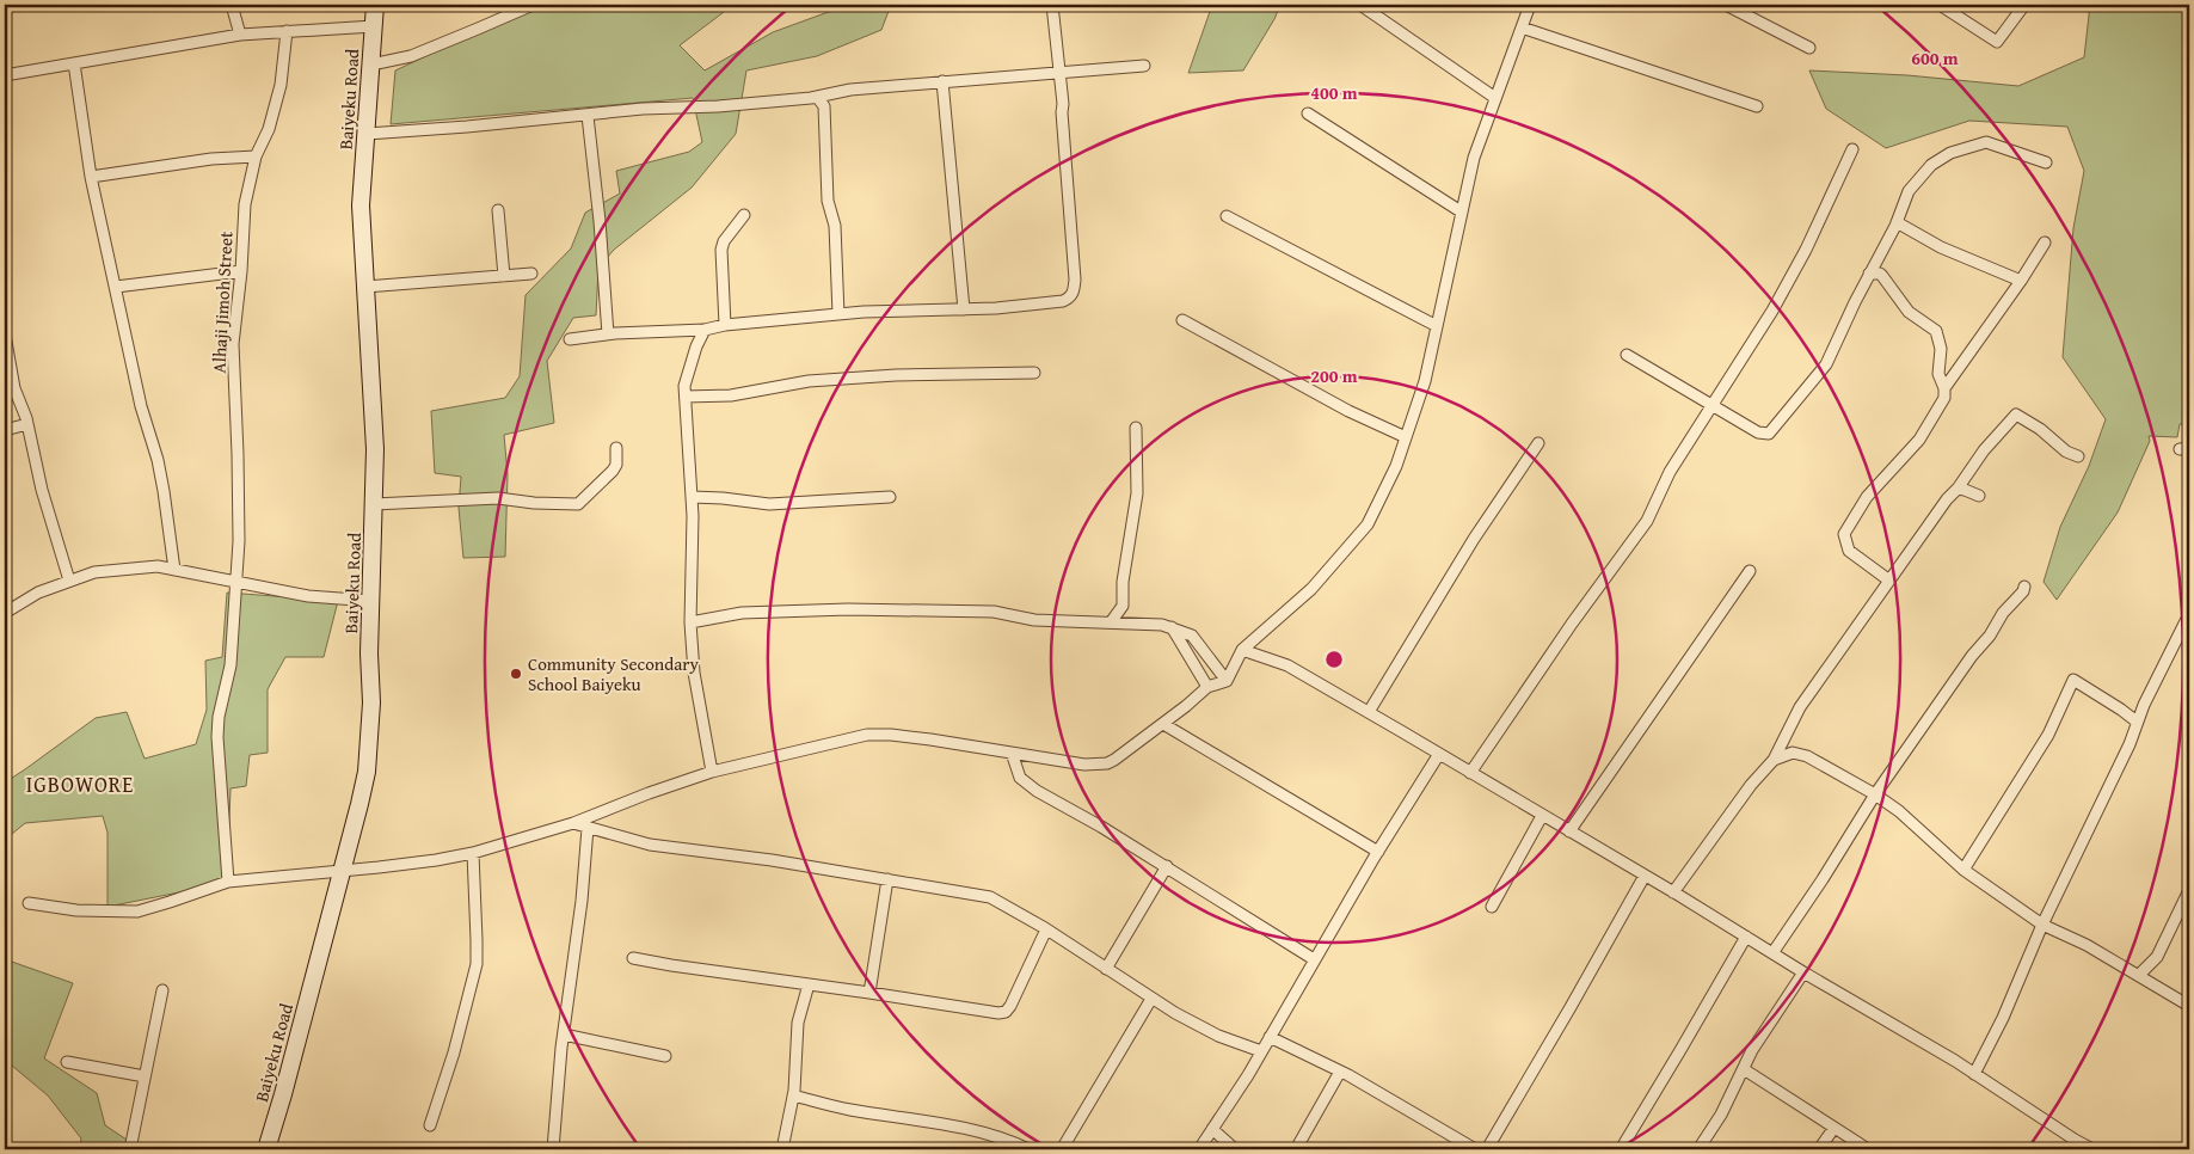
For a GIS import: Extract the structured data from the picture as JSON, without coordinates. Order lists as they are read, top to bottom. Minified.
{"streets":{"main road":["Baiyeku Road"],"street":["Alhaji Jimoh Street"]},"districts":["IGBOWORE"],"places":["Community Secondary School Baiyeku"],"rings":["600 m","400 m","200 m"]}
